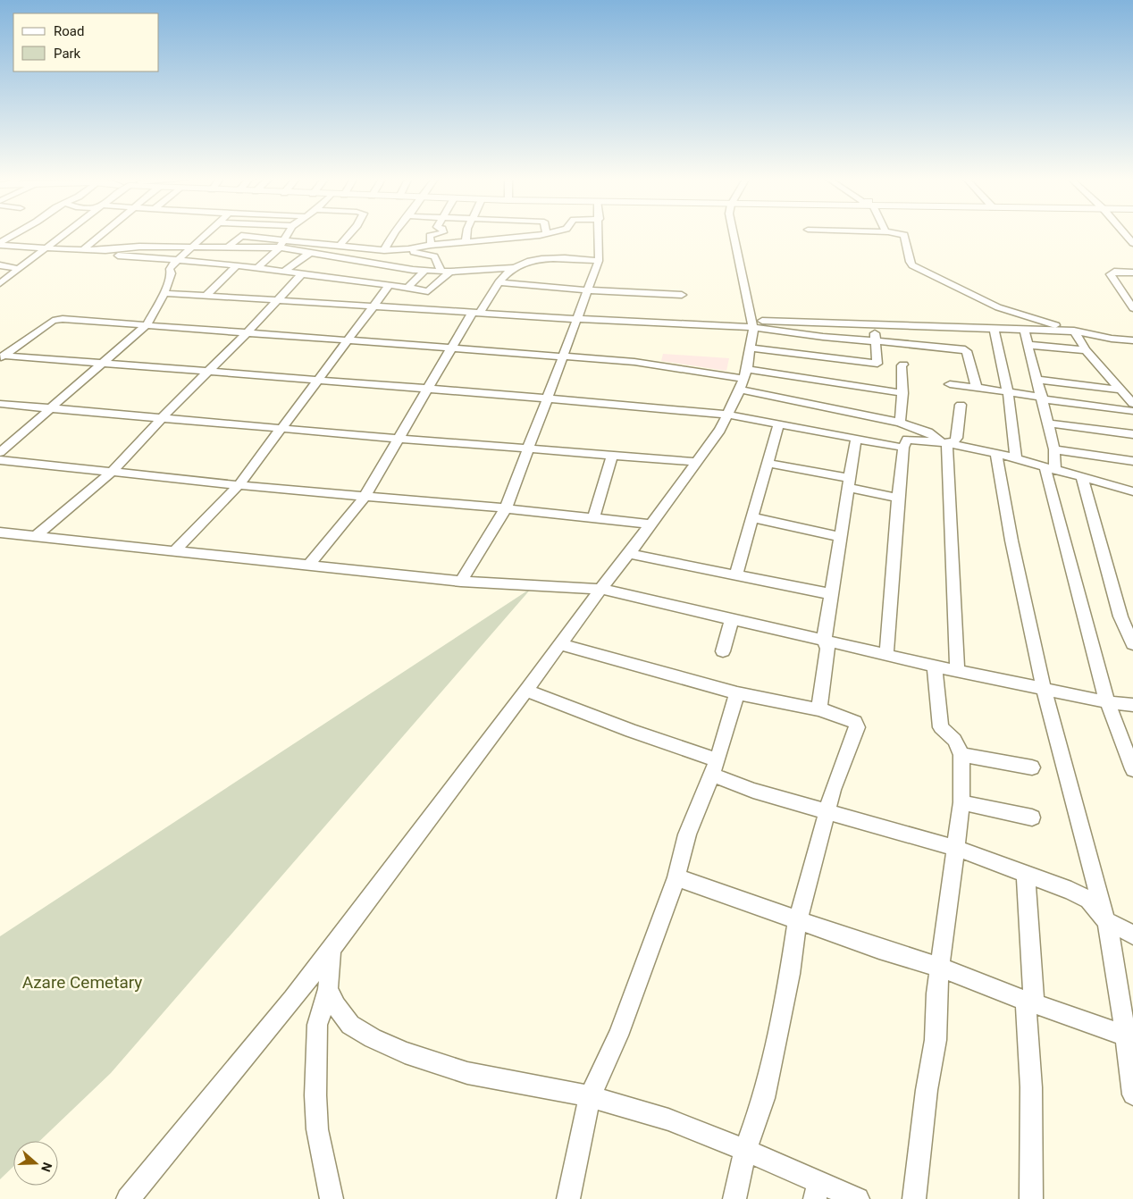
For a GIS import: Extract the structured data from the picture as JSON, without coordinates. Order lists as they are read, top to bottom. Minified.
{"parks":["Azare Cemetary"],"legend":["Road","Park"],"north":"right"}
